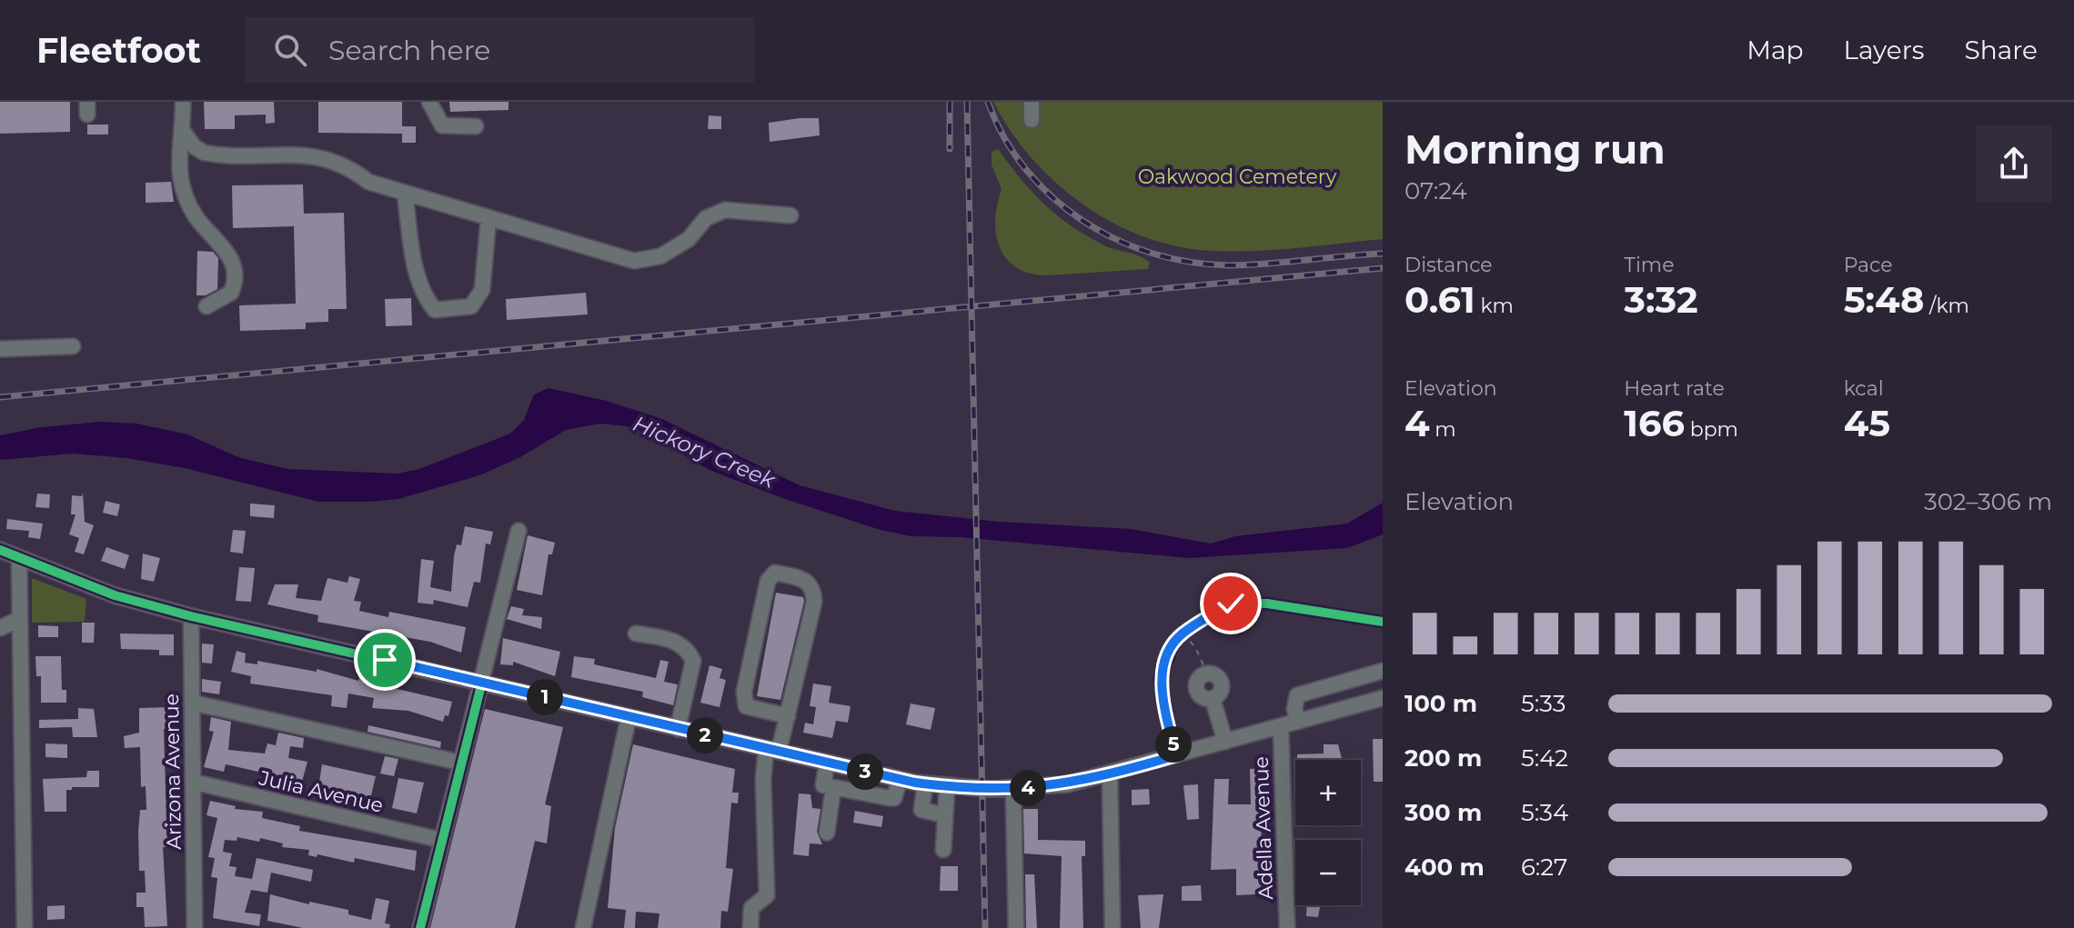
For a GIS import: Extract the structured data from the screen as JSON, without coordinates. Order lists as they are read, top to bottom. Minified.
{"streets":{"street":["Arizona Avenue","Julia Avenue","Adella Avenue"]},"crossings":[["Arizona Avenue","Julia Avenue"]],"water":["Hickory Creek"],"parks":["Oakwood Cemetery"],"page":{"header":"Fleetfoot","search":"Search here","nav":["Map","Layers","Share"],"heading":["Morning run","07:24"],"stats":[["Distance","0.61 km"],["Time","3:32"],["Pace","5:48 /km"],["Elevation","4 m"],["Heart rate","166 bpm"],["kcal","45"]],"chart":["Elevation","302–306 m"],"list":[{"name":"100 m","note":"5:33"},{"name":"200 m","note":"5:42"},{"name":"300 m","note":"5:34"},{"name":"400 m","note":"6:27"}],"pins":["1","2","5","3","4"],"map_buttons":["+","−"]}}
